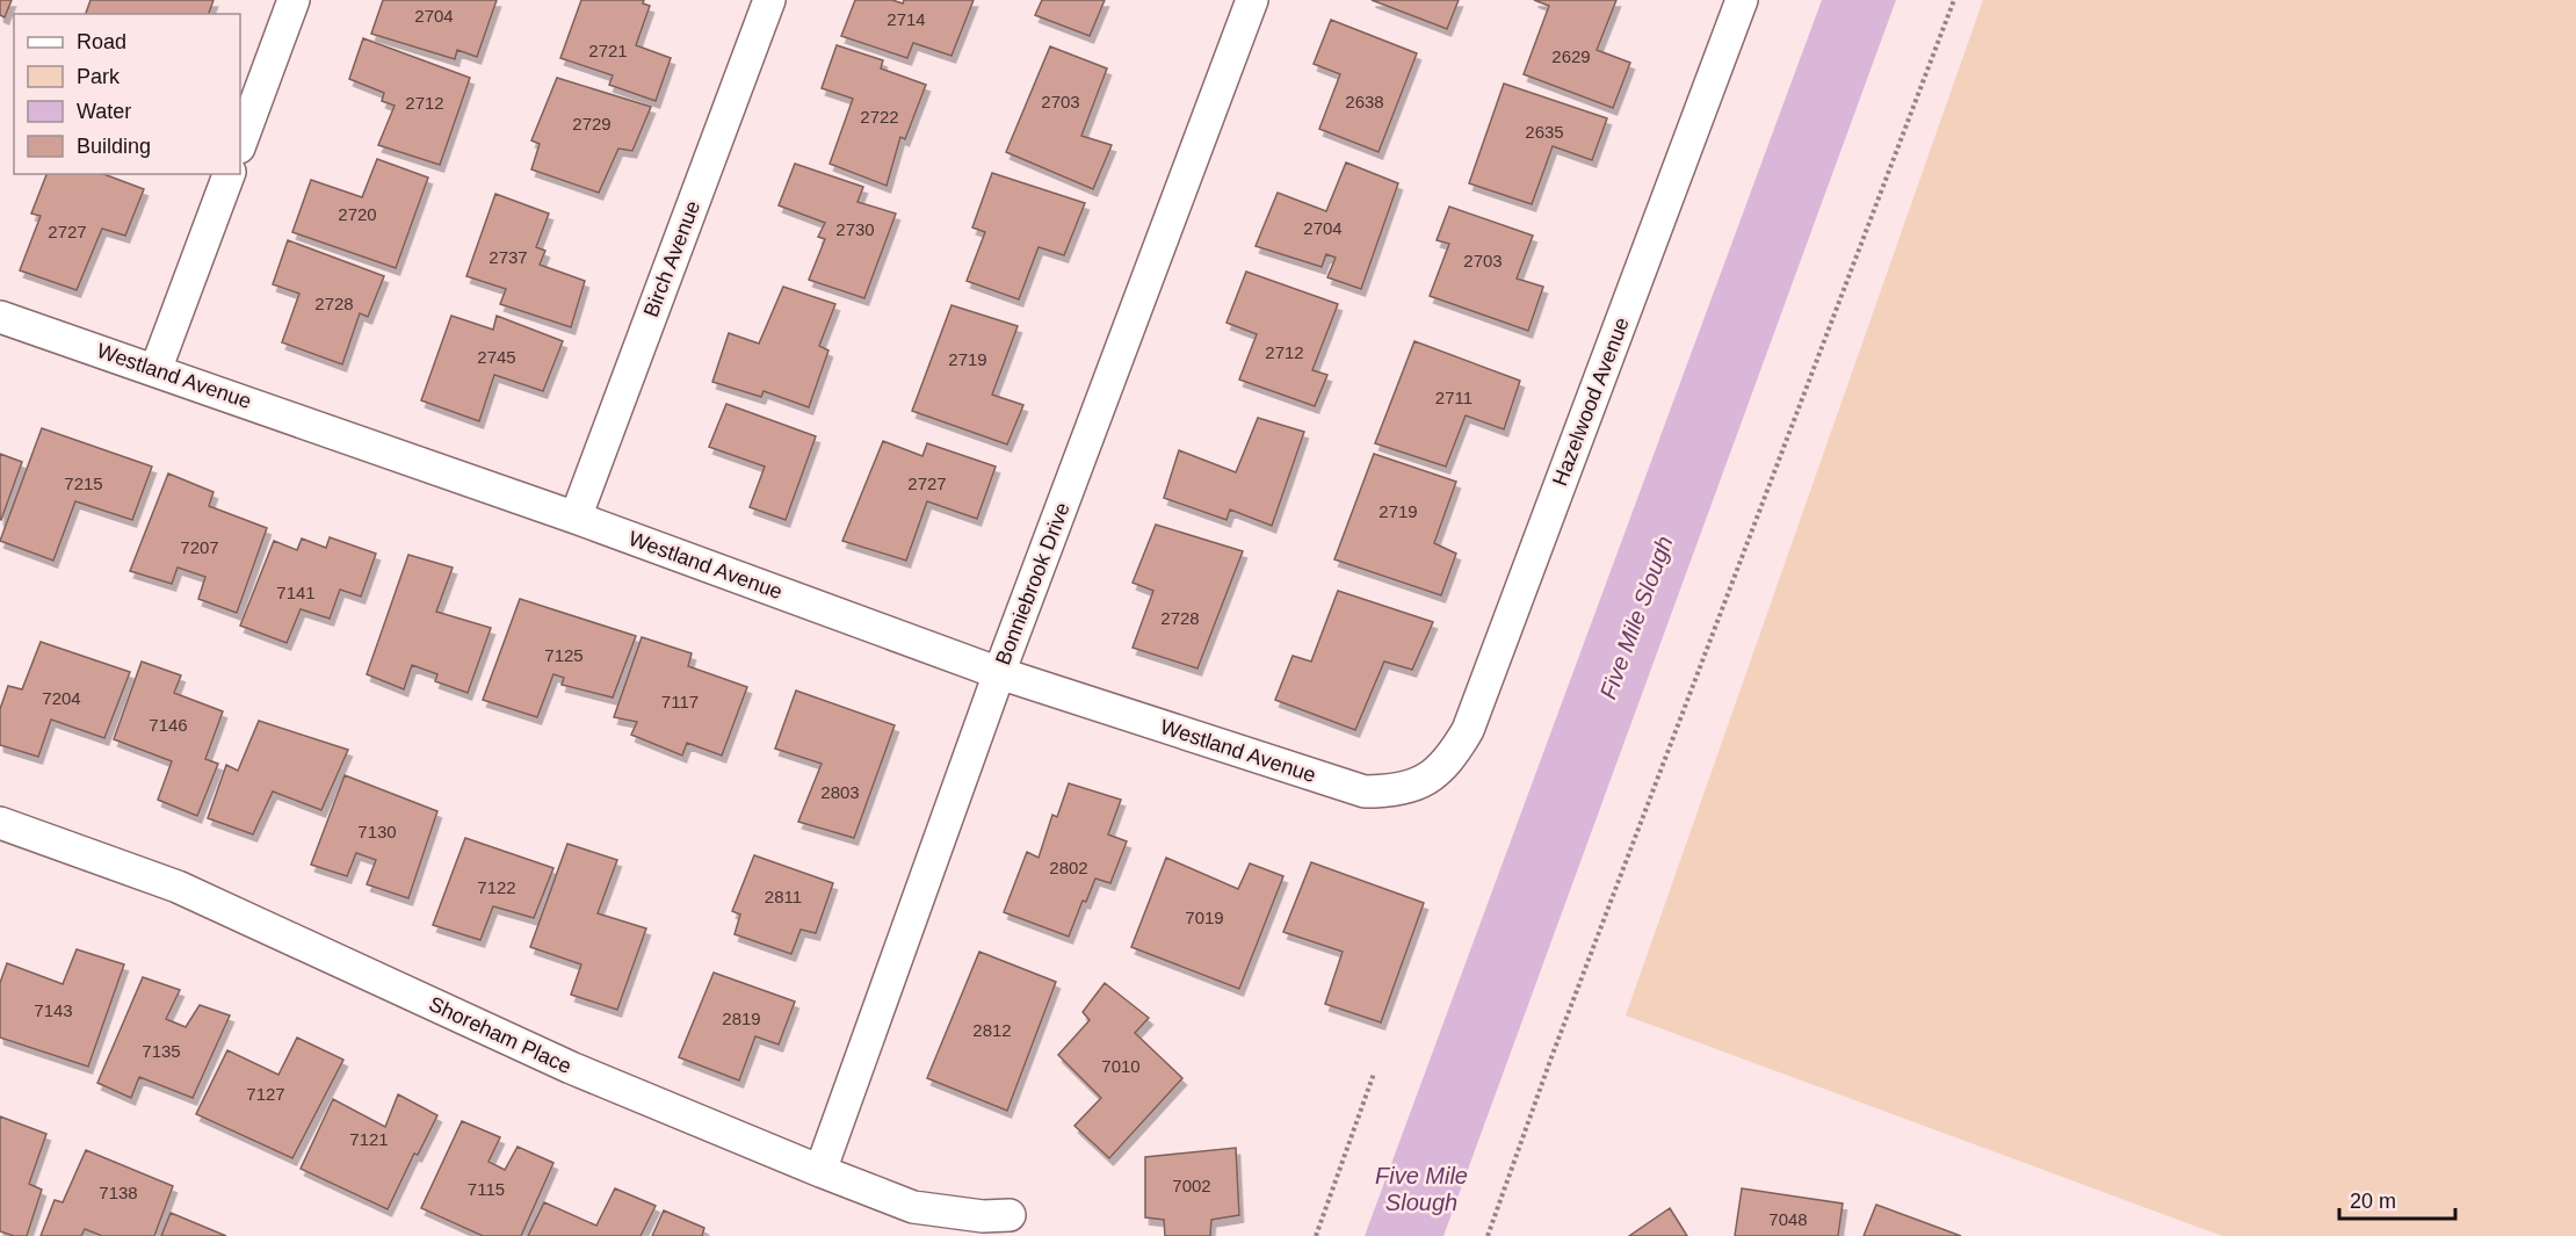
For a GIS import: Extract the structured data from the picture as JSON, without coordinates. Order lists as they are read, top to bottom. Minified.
{"streets":{"street":["Birch Avenue","Westland Avenue","Hazelwood Avenue","Bonniebrook Drive","Shoreham Place"]},"crossings":[["Birch Avenue","Westland Avenue"],["Westland Avenue","Hazelwood Avenue"],["Westland Avenue","Bonniebrook Drive"],["Bonniebrook Drive","Shoreham Place"]],"water":["Five Mile Slough"],"house_numbers":["2704","2714","2721","2629","2703","2638","2712","2722","2729","2635","2720","2704","2730","2727","2737","2703","2728","2712","2745","2719","2711","7215","2727","2719","7207","7141","2728","7125","7204","7117","7146","2803","7130","2802","7122","2811","7019","7143","2819","2812","7135","7010","7127","7121","7002","7115","7138","7048"],"legend":["Road","Park","Water","Building"],"scale_bar":"20 m"}
